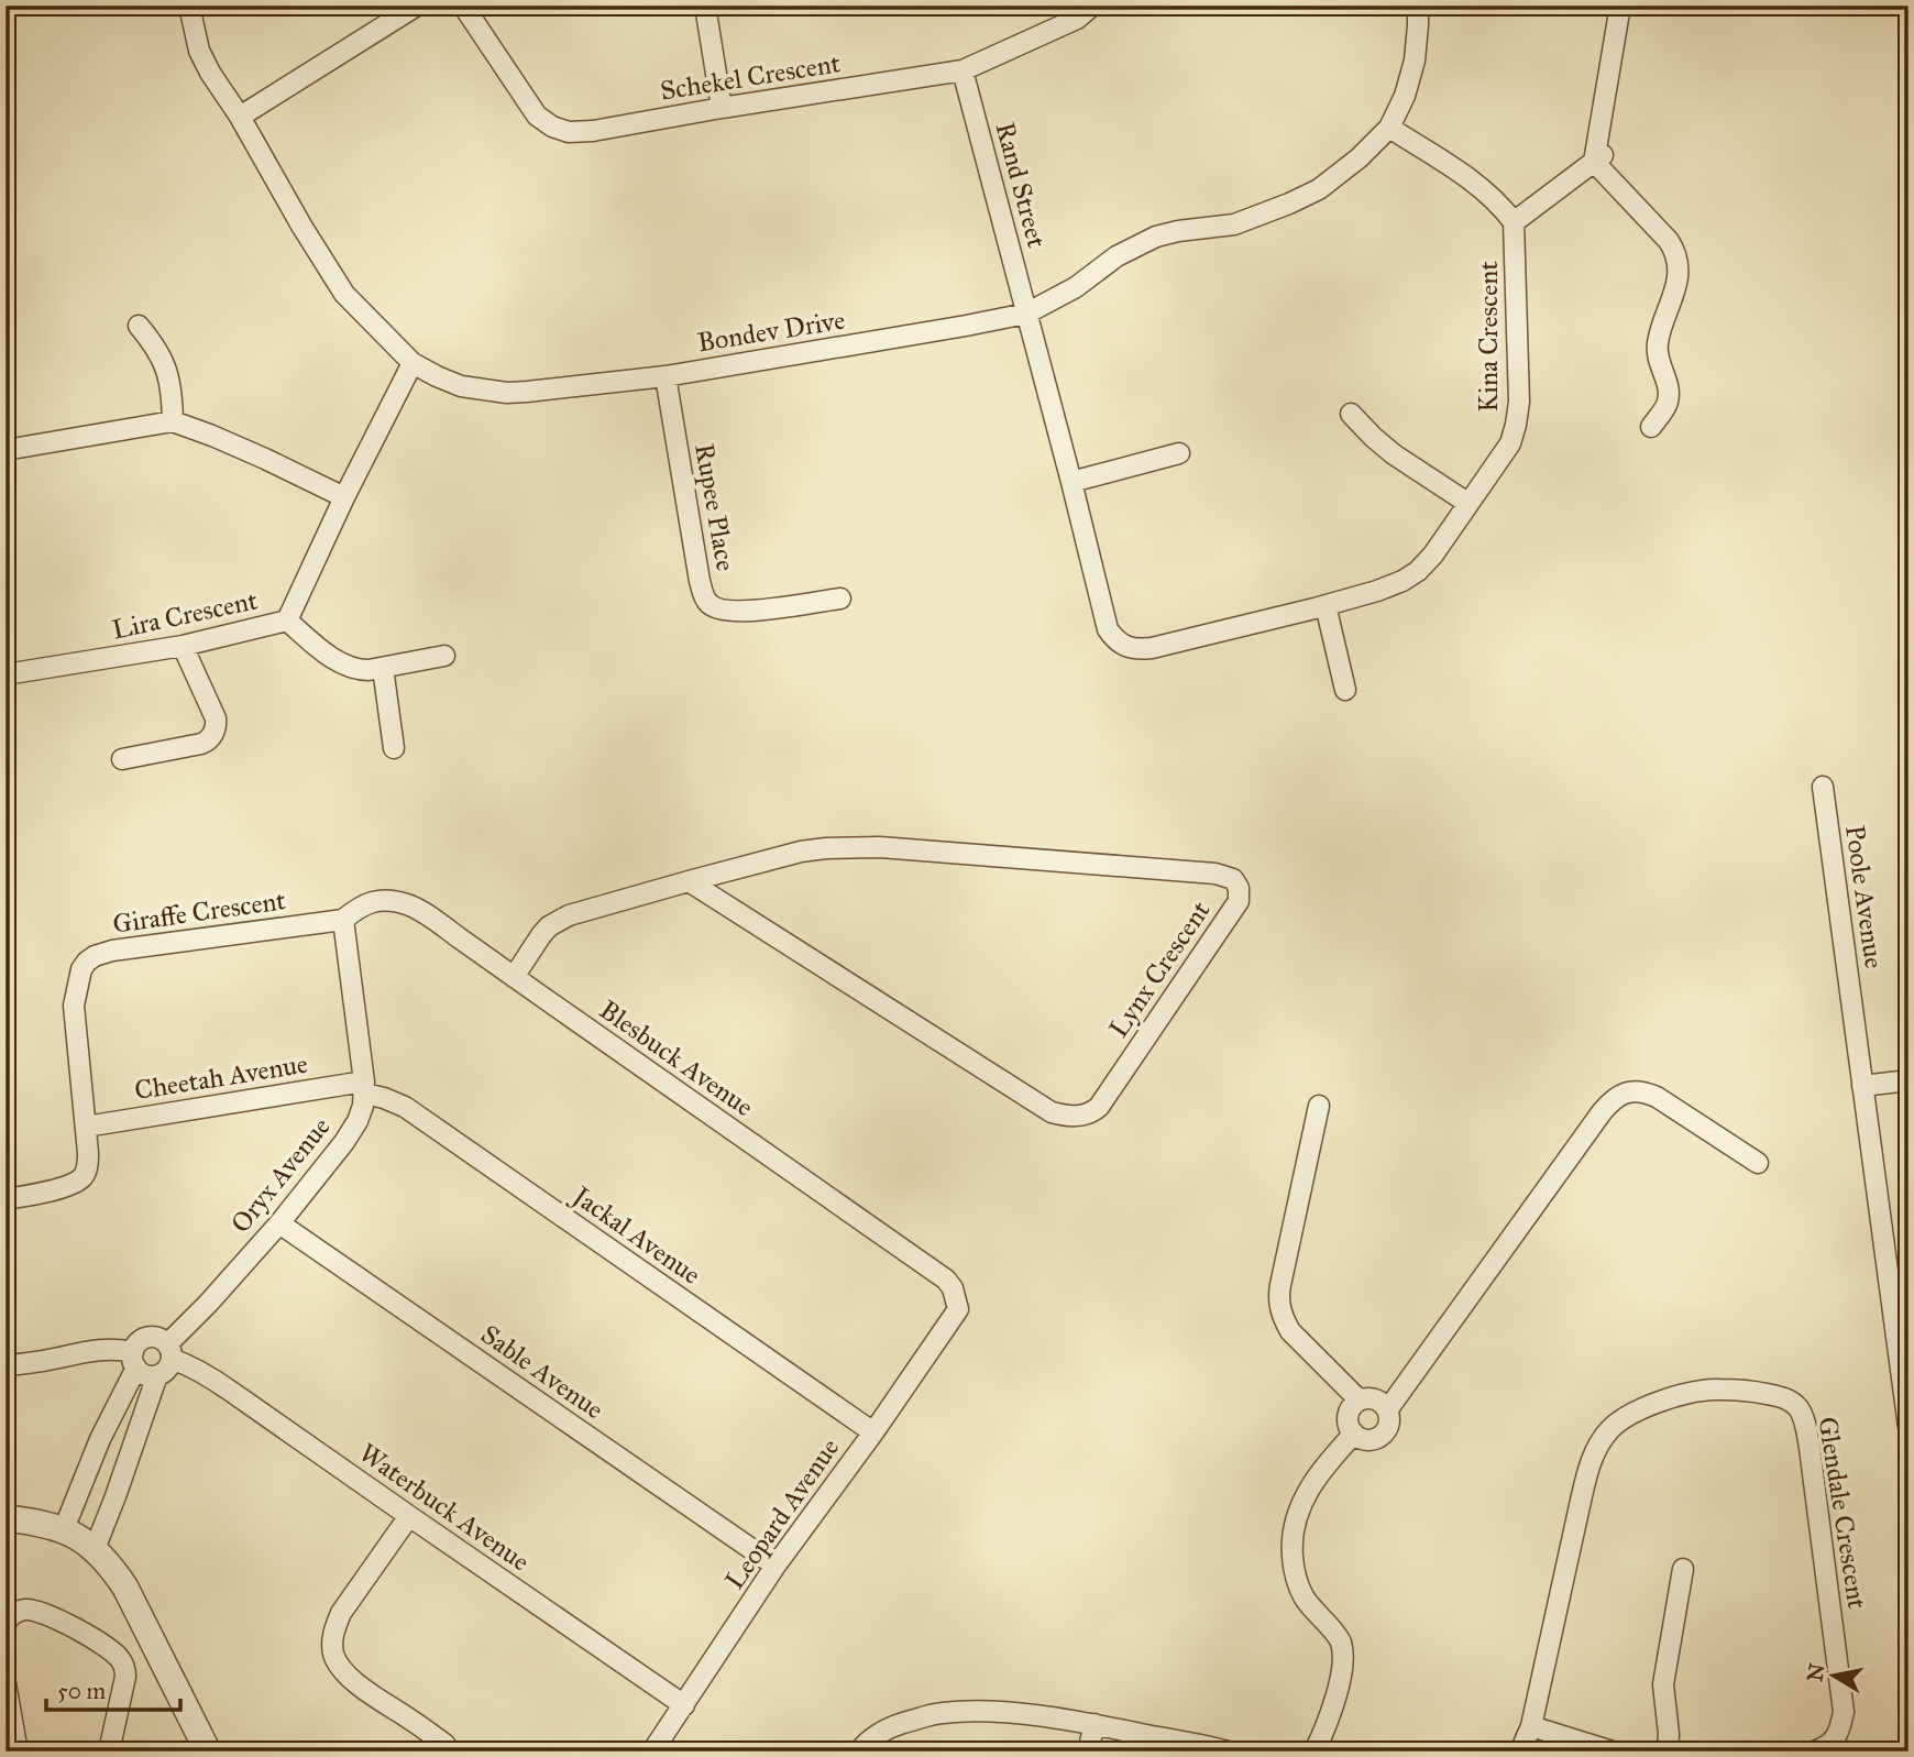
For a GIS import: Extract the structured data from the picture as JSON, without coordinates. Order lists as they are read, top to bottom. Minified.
{"streets":{"street":["Schekel Crescent","Rand Street","Bondev Drive","Kina Crescent","Rupee Place","Lira Crescent","Poole Avenue","Giraffe Crescent","Lynx Crescent","Blesbuck Avenue","Cheetah Avenue","Oryx Avenue","Jackal Avenue","Sable Avenue","Waterbuck Avenue","Glendale Crescent","Leopard Avenue"]},"crossings":[["Schekel Crescent","Rand Street"],["Rand Street","Bondev Drive"],["Rand Street","Kina Crescent"],["Bondev Drive","Kina Crescent"],["Bondev Drive","Rupee Place"],["Bondev Drive","Lira Crescent"],["Giraffe Crescent","Blesbuck Avenue"],["Giraffe Crescent","Cheetah Avenue"],["Giraffe Crescent","Oryx Avenue"],["Lynx Crescent","Blesbuck Avenue"],["Blesbuck Avenue","Oryx Avenue"],["Blesbuck Avenue","Leopard Avenue"],["Cheetah Avenue","Oryx Avenue"],["Cheetah Avenue","Jackal Avenue"],["Oryx Avenue","Jackal Avenue"],["Oryx Avenue","Sable Avenue"],["Oryx Avenue","Waterbuck Avenue"],["Jackal Avenue","Leopard Avenue"],["Sable Avenue","Leopard Avenue"],["Waterbuck Avenue","Leopard Avenue"]],"scale_bar":"50 m","north":"left"}
